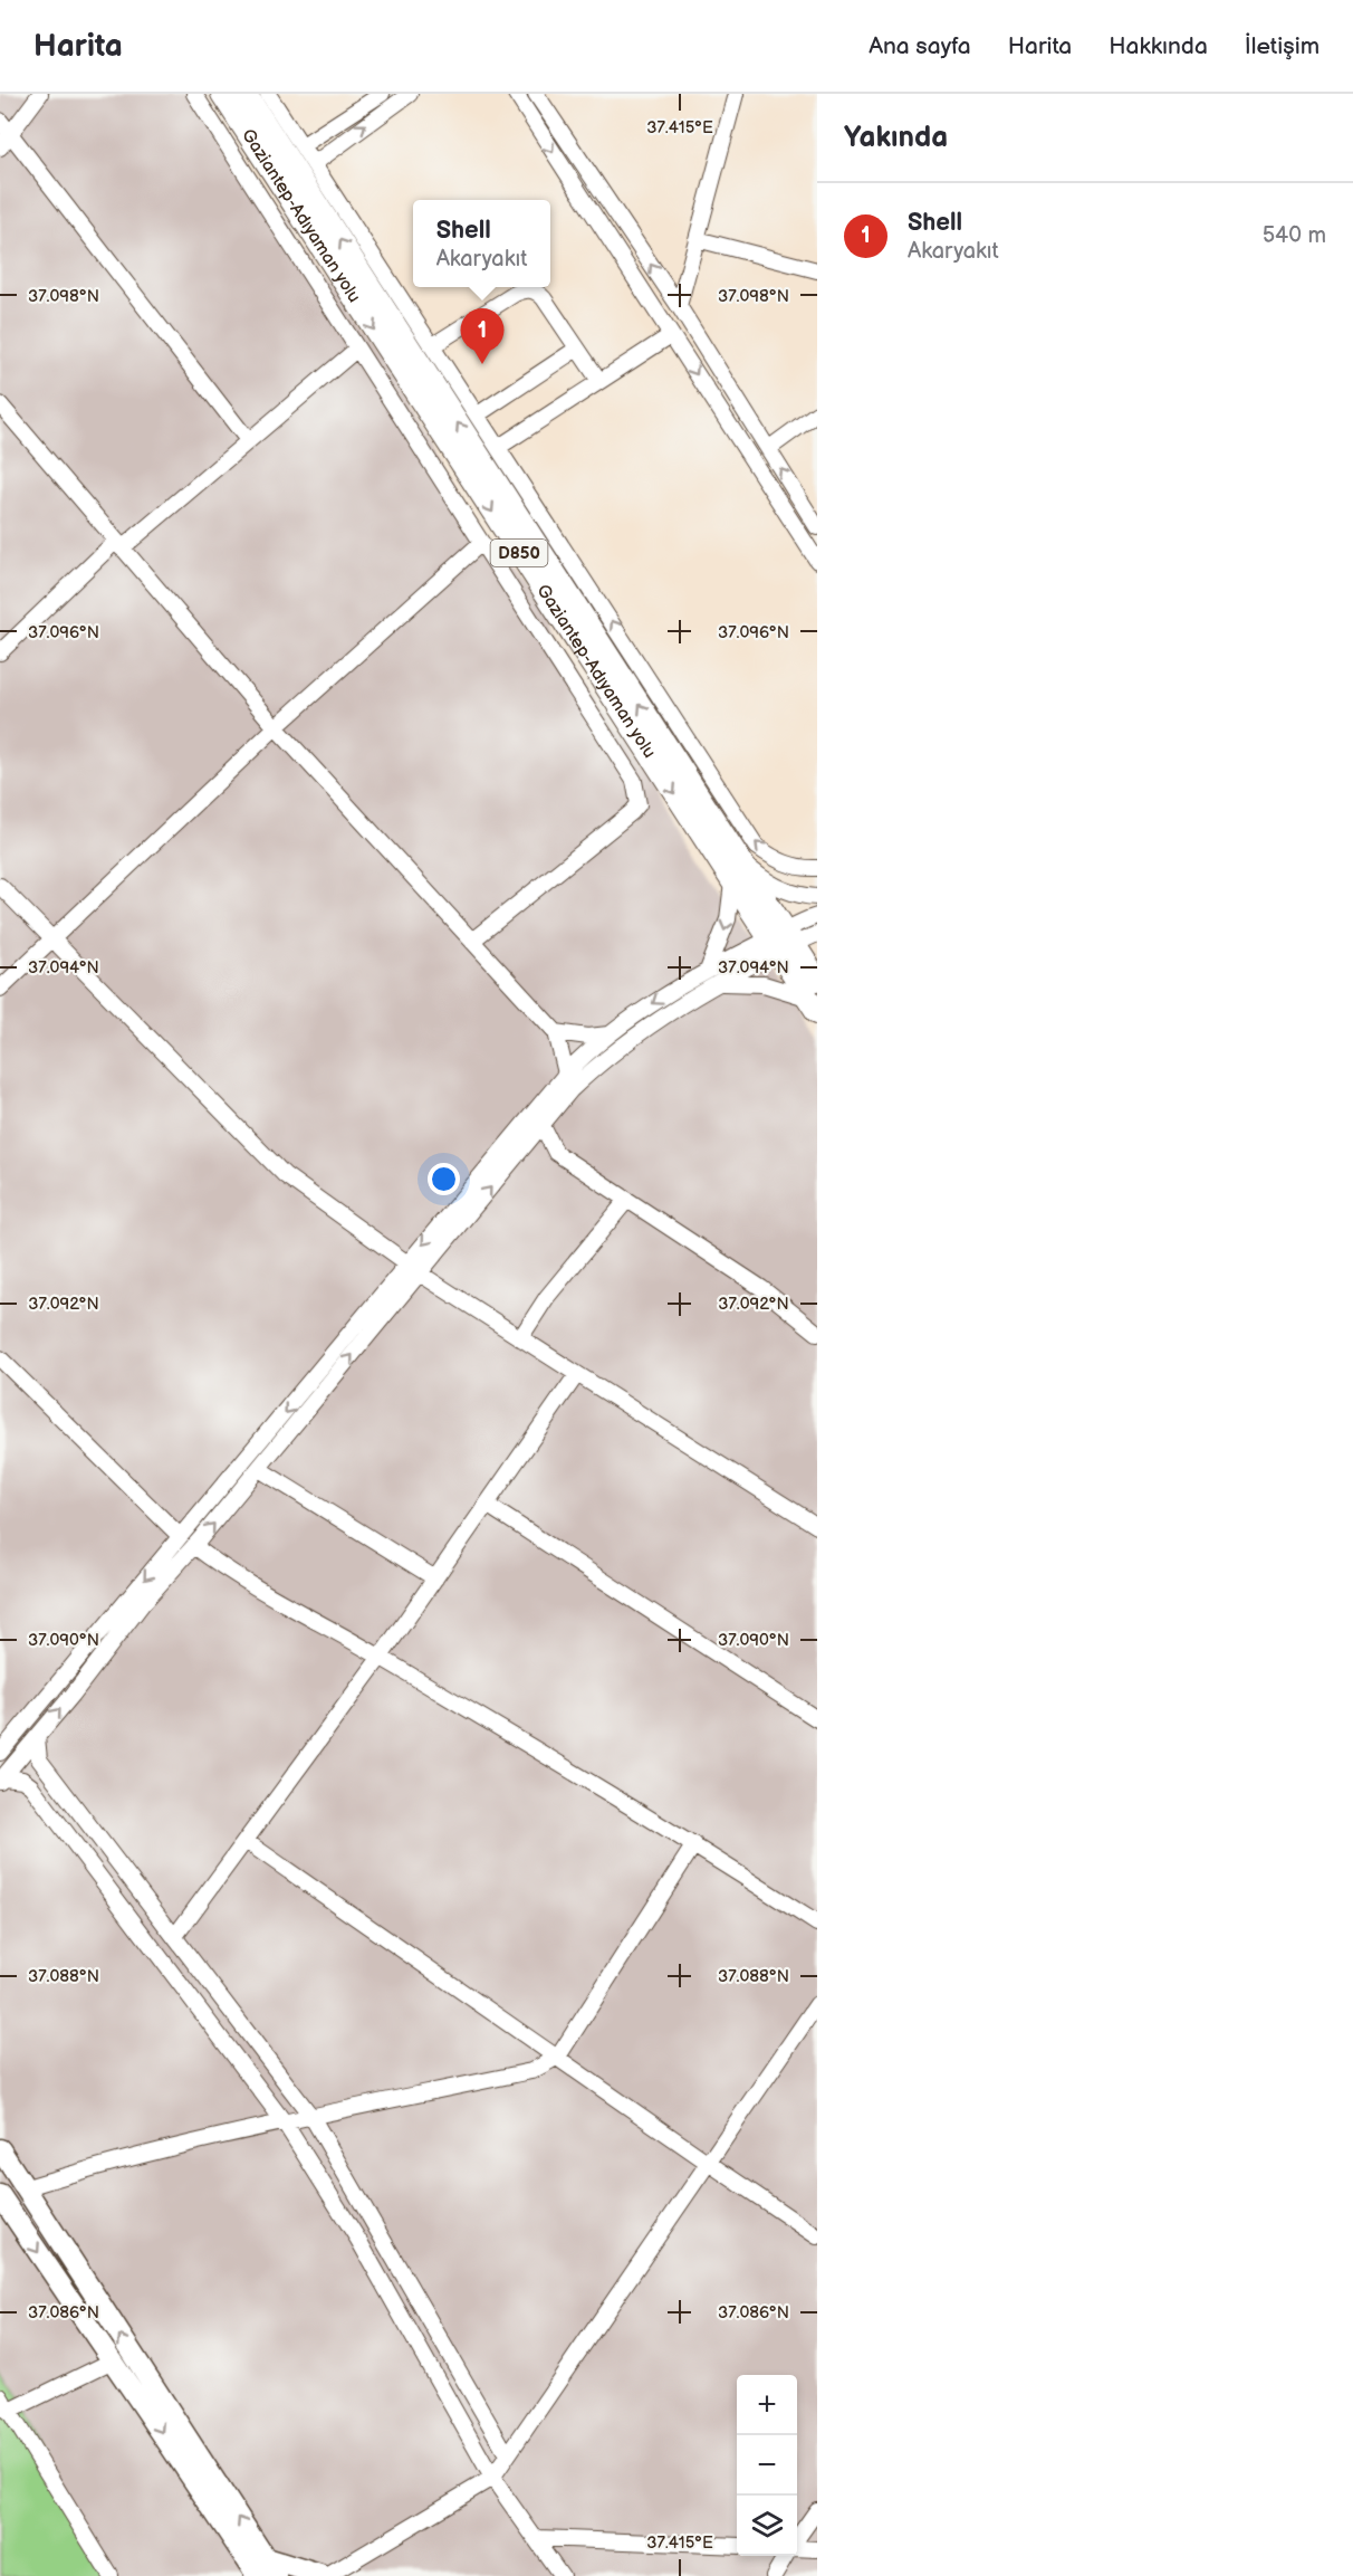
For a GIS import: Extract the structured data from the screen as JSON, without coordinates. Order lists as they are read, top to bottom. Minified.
{"streets":{"highway":["Gaziantep-Adıyaman yolu","D850"]},"page":{"header":"Harita","nav":["Ana sayfa","Harita","Hakkında","İletişim"],"heading":"Yakında","list":[{"mark":"1","name":"Shell","note":"Akaryakıt","value":"540 m"}],"popup":["Shell","Akaryakıt"],"pins":"1","map_buttons":["+","−"]},"coordinates":["37.415°E","37.098°N","37.096°N","37.094°N","37.092°N","37.090°N","37.088°N","37.086°N"]}
